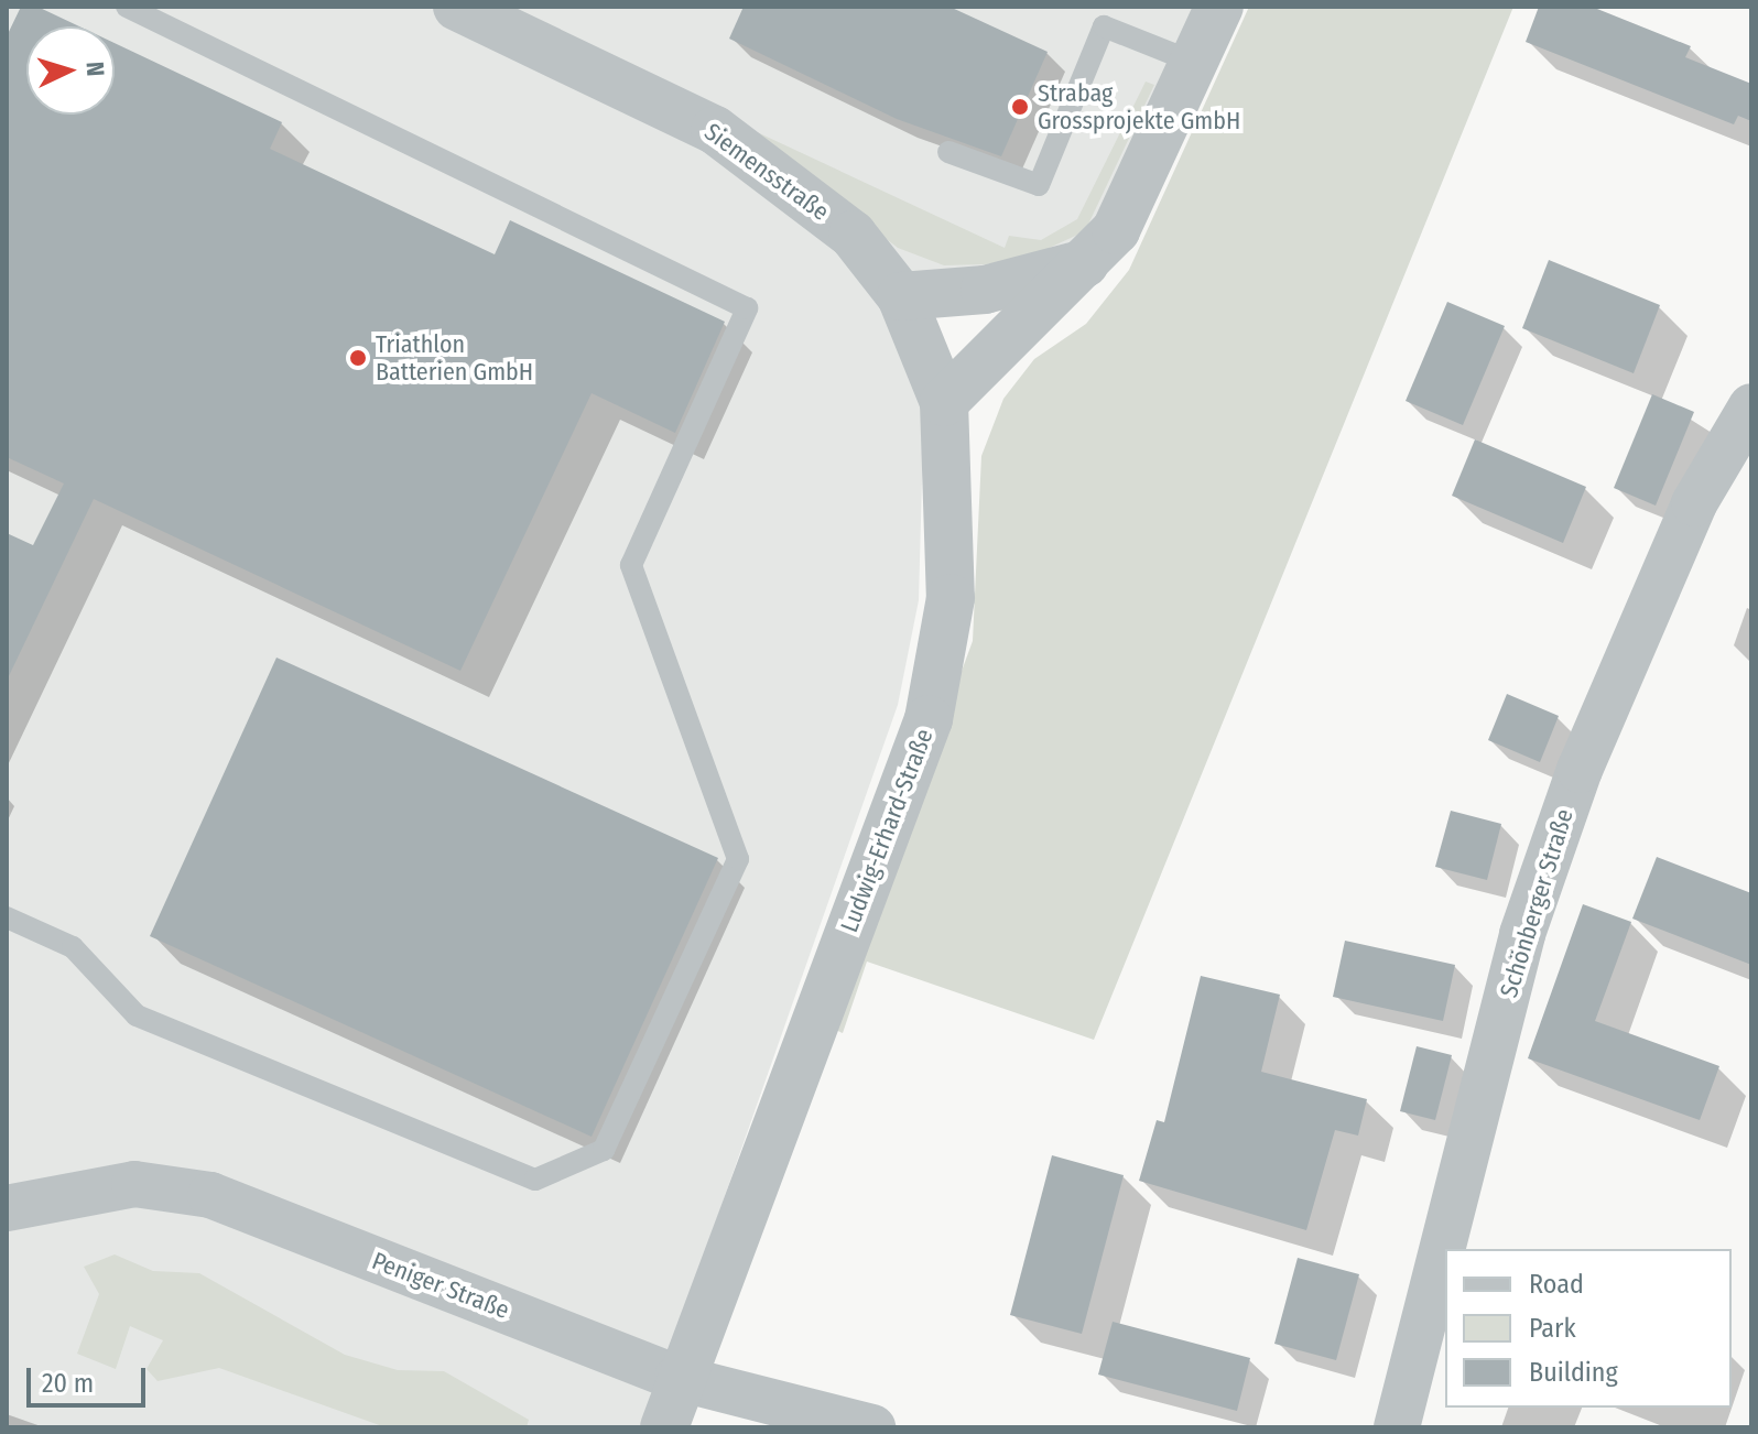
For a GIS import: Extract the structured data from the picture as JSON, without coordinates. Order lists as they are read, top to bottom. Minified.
{"streets":{"street":["Siemensstraße","Ludwig-Erhard-Straße","Schönberger Straße","Peniger Straße"]},"crossings":[["Siemensstraße","Ludwig-Erhard-Straße"],["Ludwig-Erhard-Straße","Peniger Straße"]],"places":["Strabag Grossprojekte GmbH","Triathlon Batterien GmbH"],"legend":["Road","Park","Building"],"scale_bar":"20 m","north":"right"}
